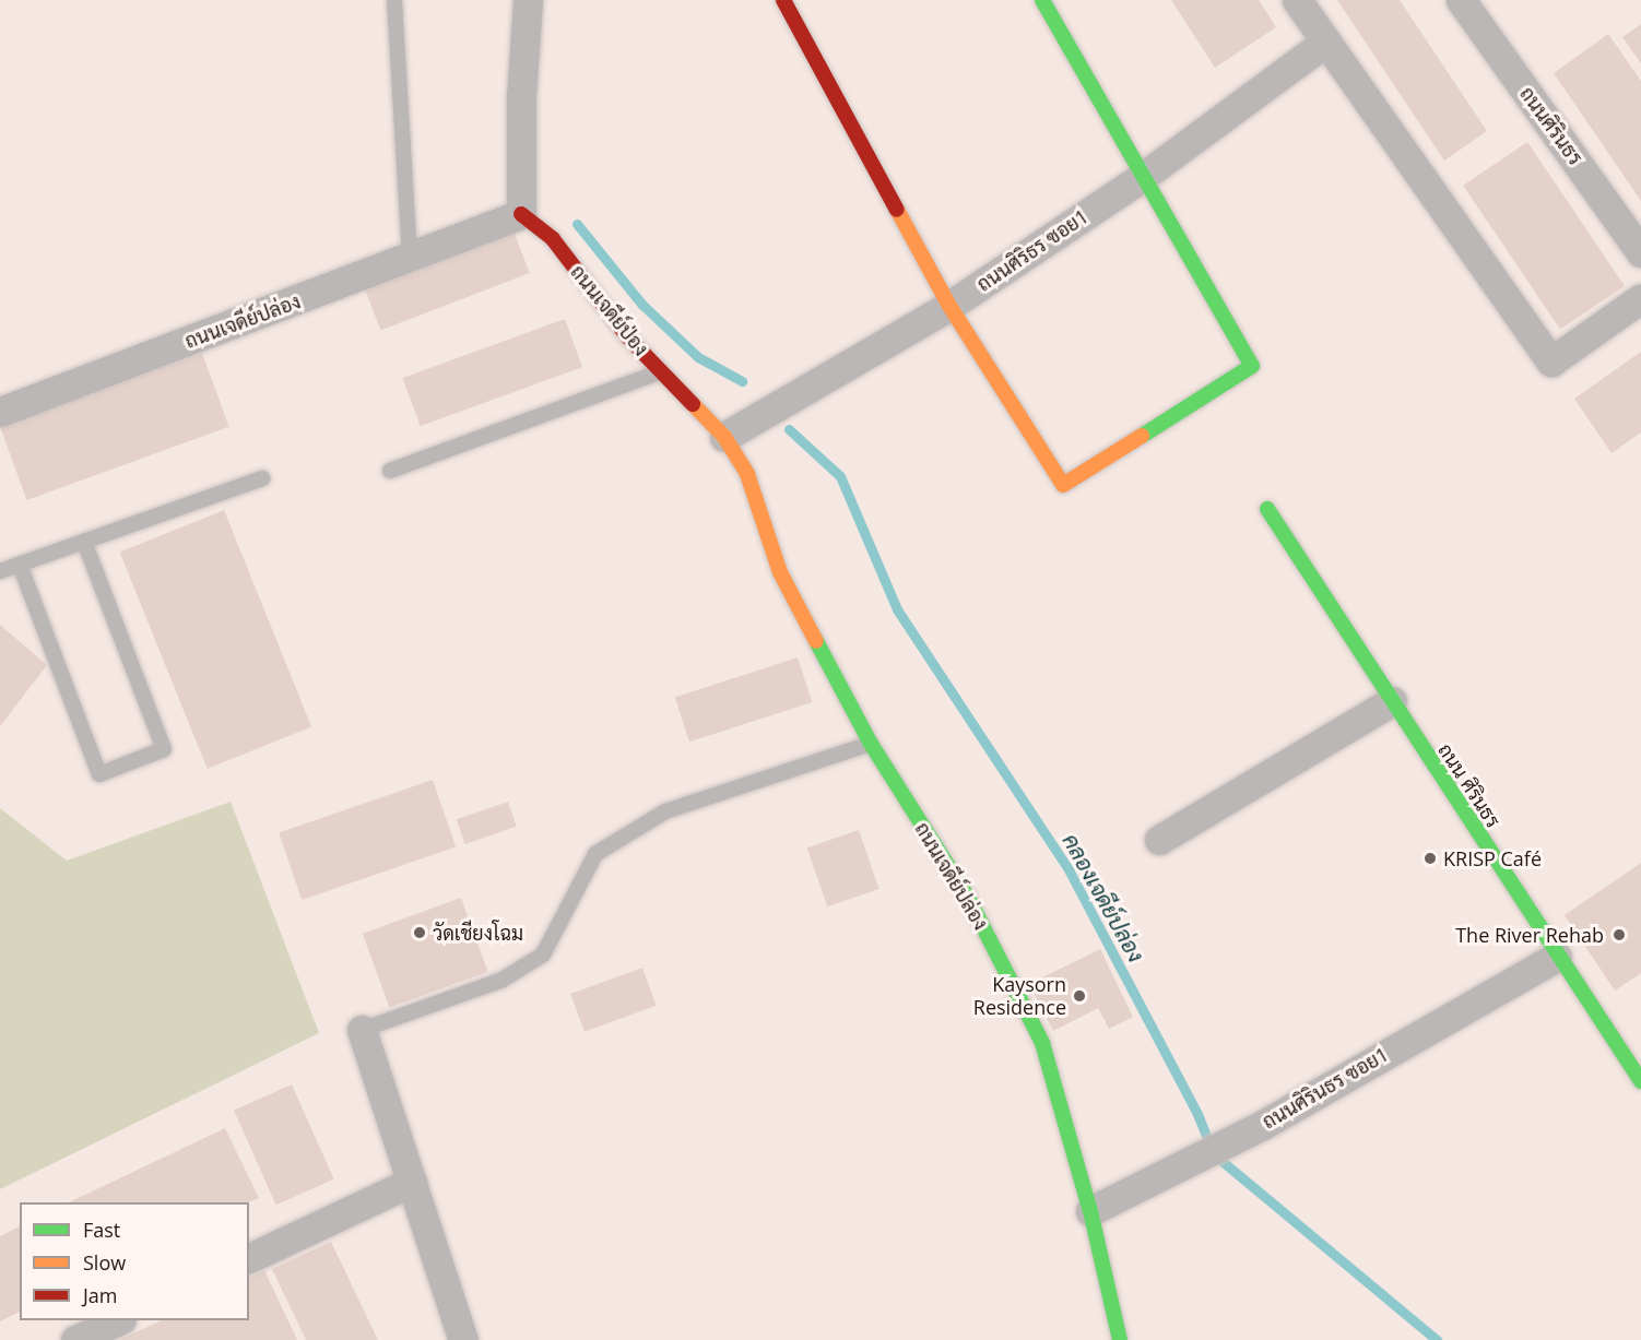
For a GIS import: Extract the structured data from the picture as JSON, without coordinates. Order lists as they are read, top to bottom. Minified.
{"streets":{"street":["ถนนศิรินธร","ถนนศิริธร ซอย1","ถนนเจดีย์ป่อง","ถนนเจดีย์ปล่อง","ถนน ศิรินธร","ถนนศิรินธร ซอย1"]},"crossings":[["ถนนศิริธร ซอย1","ถนนเจดีย์ป่อง"],["ถนนศิริธร ซอย1","ถนนเจดีย์ปล่อง"],["ถนนเจดีย์ป่อง","ถนนเจดีย์ปล่อง"],["ถนนเจดีย์ปล่อง","ถนนศิรินธร ซอย1"],["ถนน ศิรินธร","ถนนศิรินธร ซอย1"]],"water":["คลองเจดีย์ปล่อง"],"places":["KRISP Café","วัดเชียงโฉม","The River Rehab","Kaysorn Residence"],"legend":["Fast","Slow","Jam"]}
